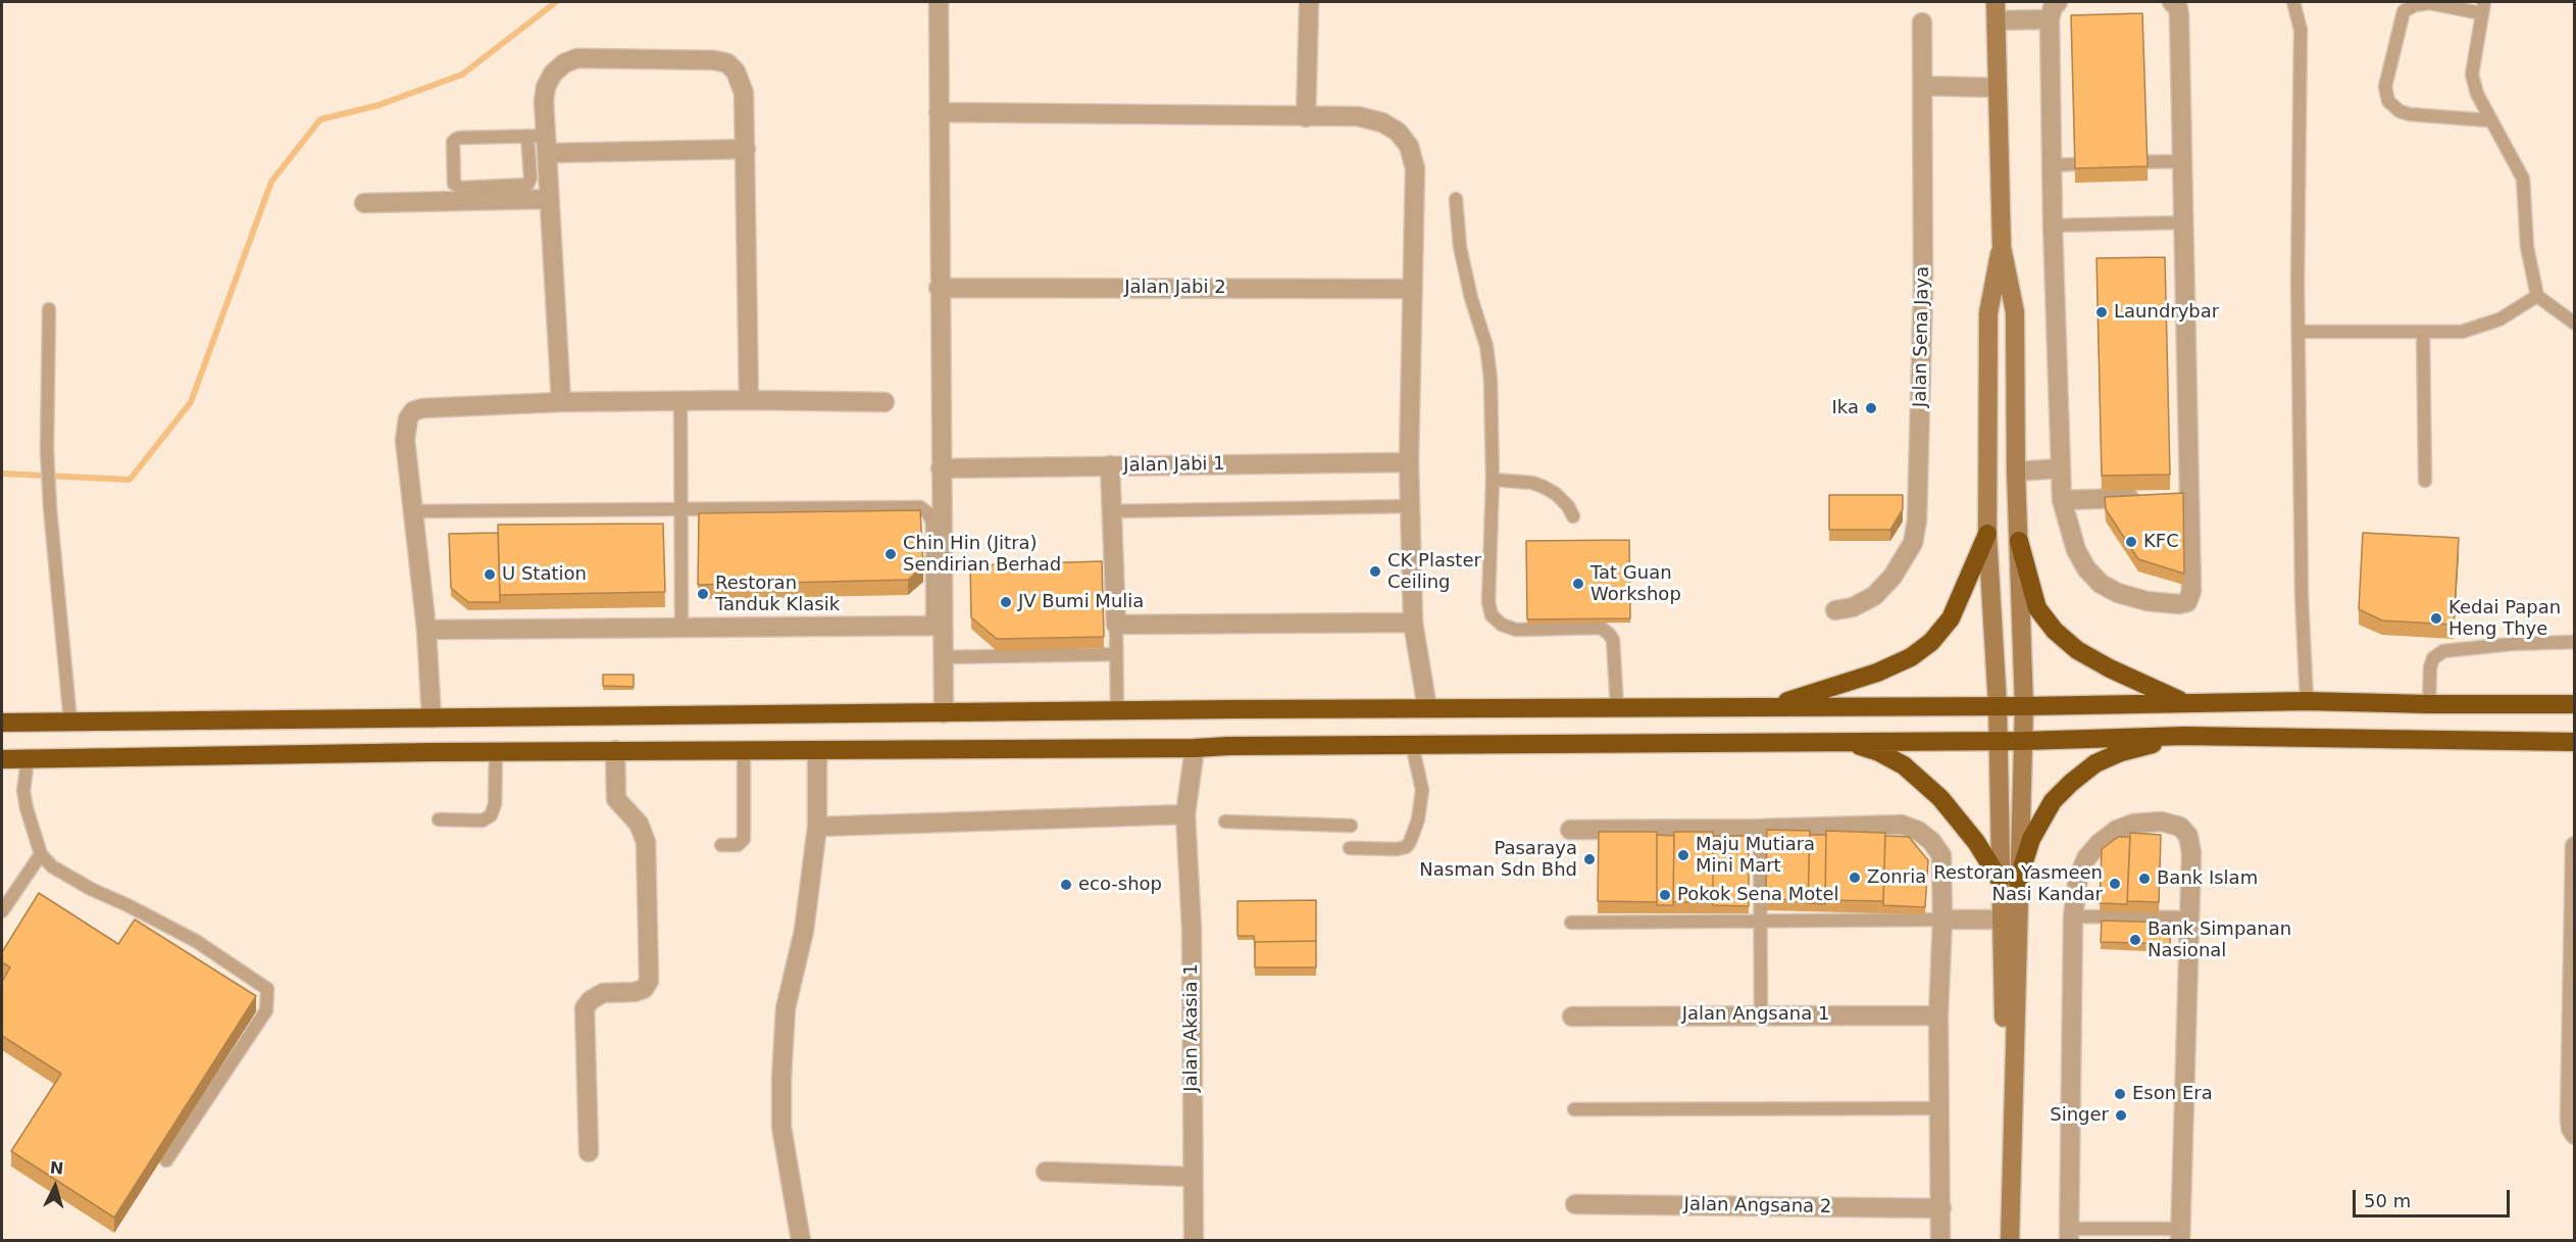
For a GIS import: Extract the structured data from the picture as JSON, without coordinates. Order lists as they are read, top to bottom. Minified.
{"streets":{"street":["Jalan Jabi 2","Jalan Sena Jaya","Jalan Jabi 1","Jalan Angsana 1","Jalan Akasia 1","Jalan Angsana 2"]},"places":["Laundrybar","Ika","KFC","Chin Hin (Jitra) Sendirian Berhad","CK Plaster Ceiling","U Station","Tat Guan Workshop","Restoran Tanduk Klasik","JV Bumi Mulia","Kedai Papan Heng Thye","Maju Mutiara Mini Mart","Pasaraya Nasman Sdn Bhd","Zonria","Bank Islam","Restoran Yasmeen Nasi Kandar","eco-shop","Pokok Sena Motel","Bank Simpanan Nasional","Eson Era","Singer"],"scale_bar":"50 m","north":"top"}
